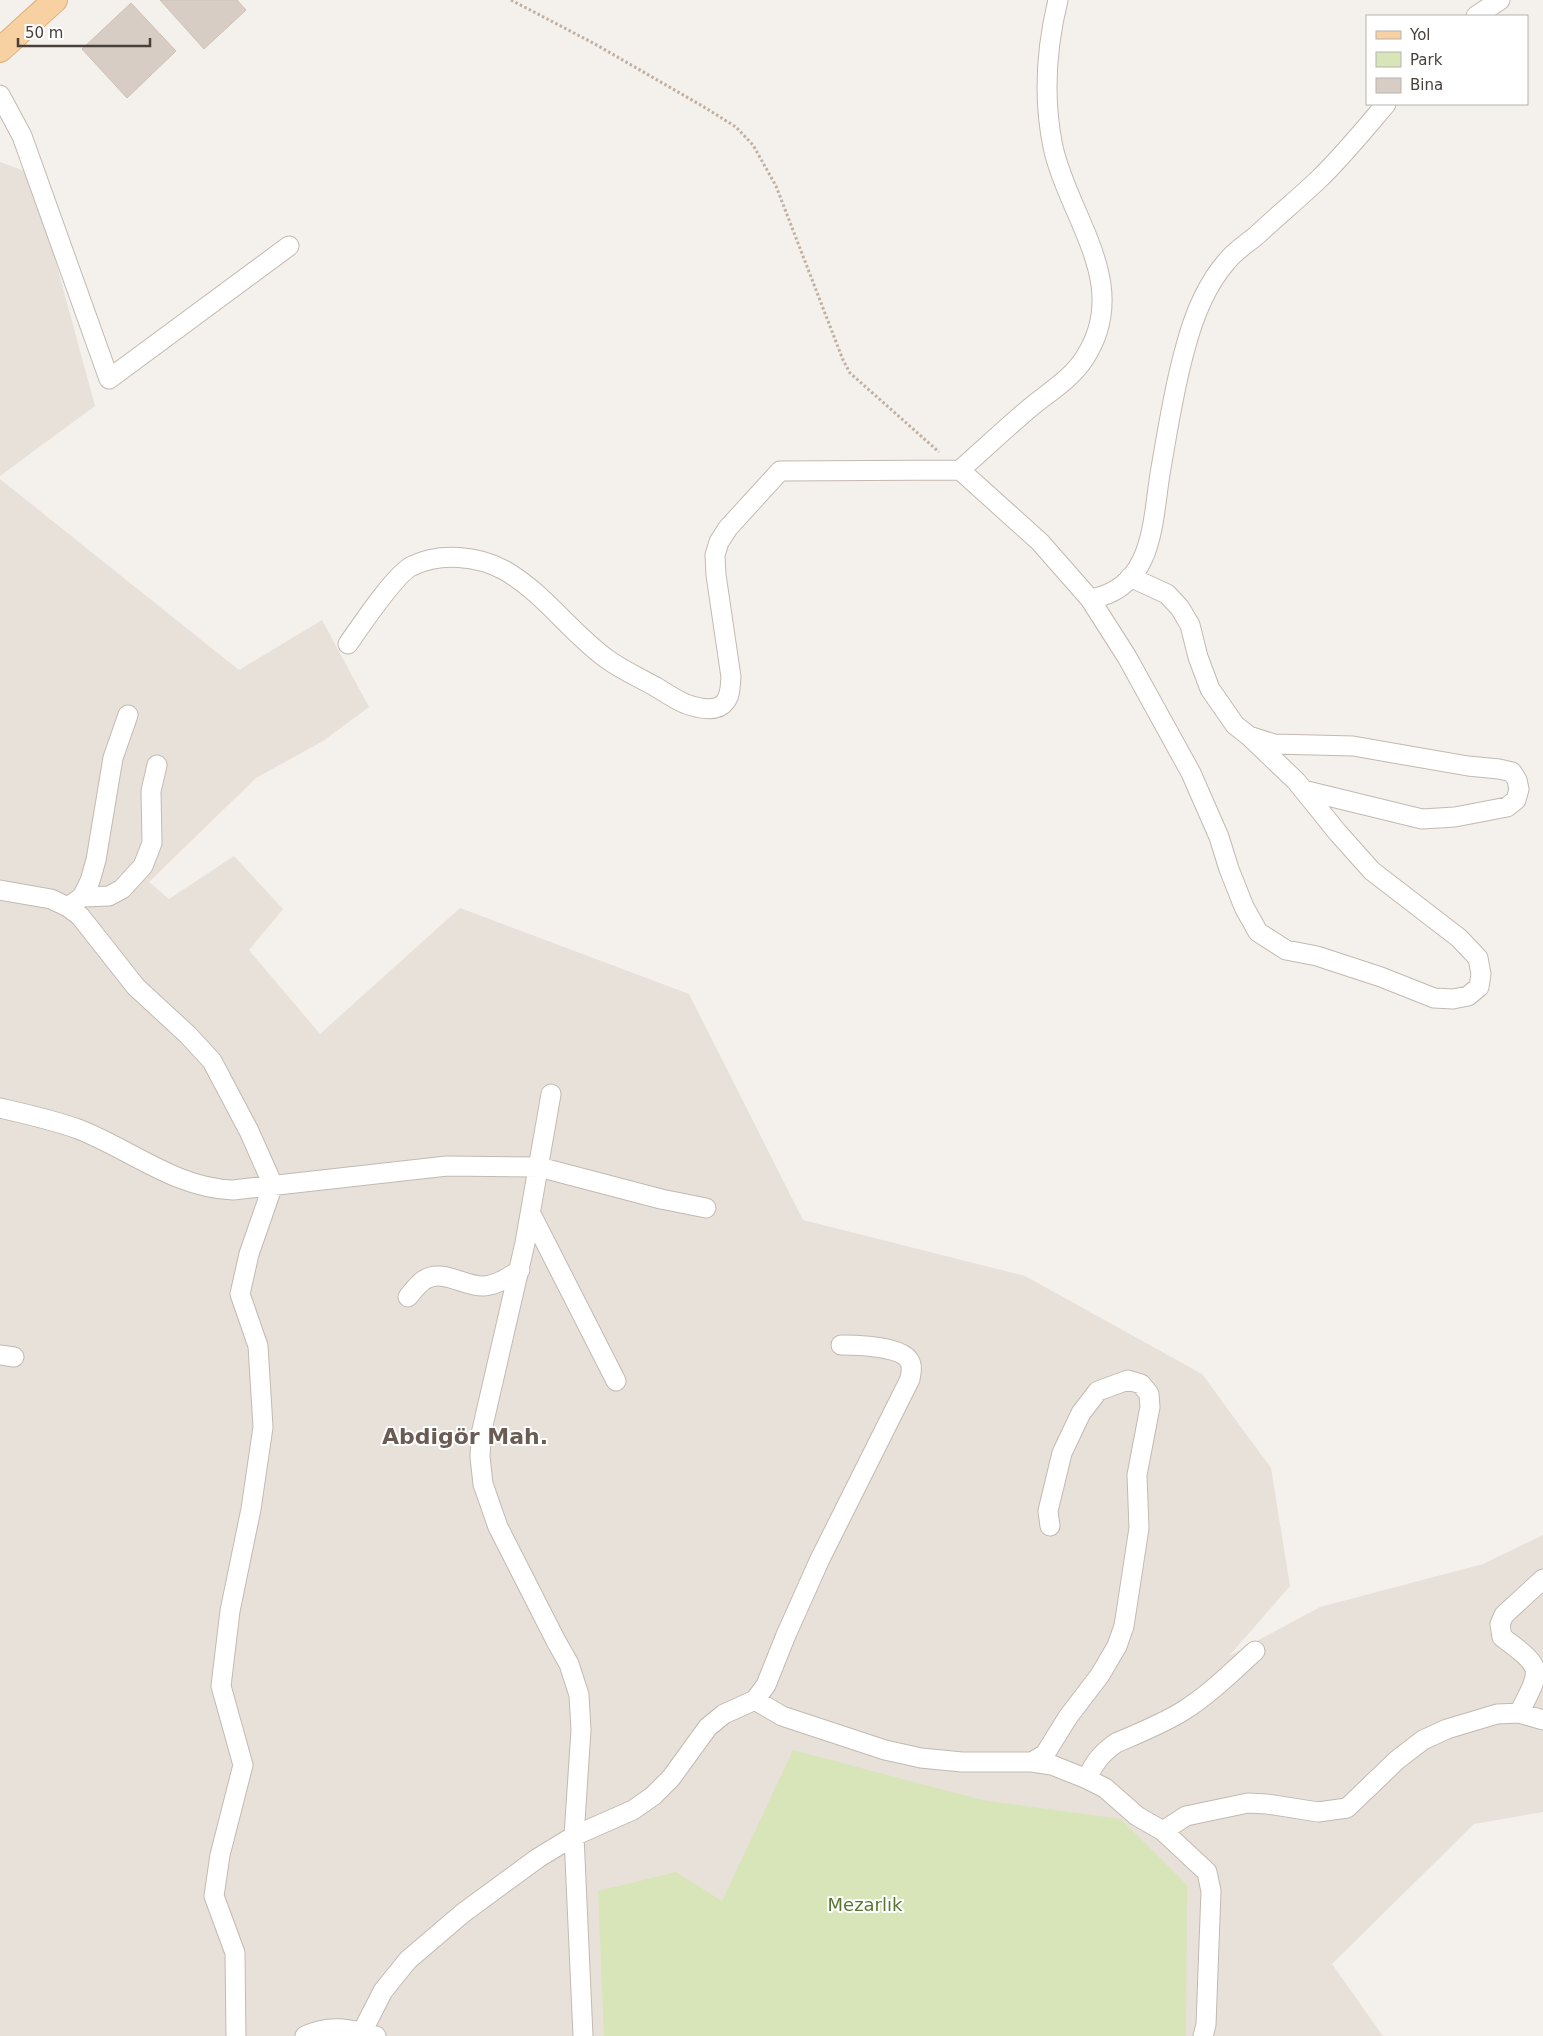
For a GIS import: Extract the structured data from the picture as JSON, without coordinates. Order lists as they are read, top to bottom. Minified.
{"districts":["Abdigör Mah."],"parks":["Mezarlık"],"legend":["Yol","Park","Bina"],"scale_bar":"50 m"}
